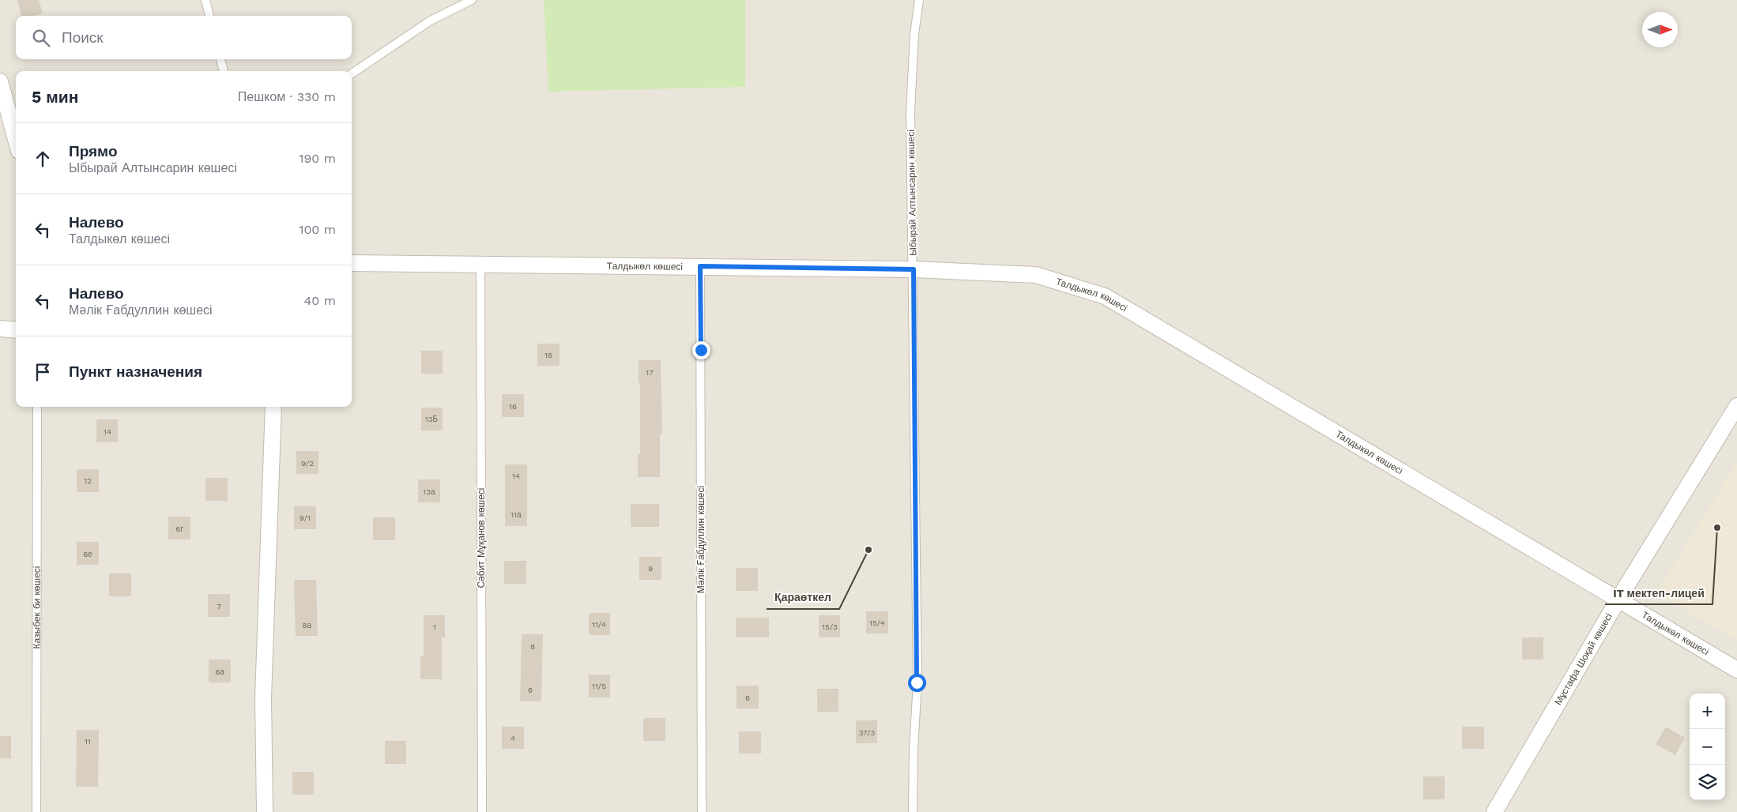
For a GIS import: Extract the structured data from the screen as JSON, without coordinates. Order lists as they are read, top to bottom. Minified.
{"streets":{"street":["Талдыкөл көшесі","Мұстафа Шоқай көшесі"],"lane":["Ыбырай Алтынсарин көшесі","Сәбит Мұқанов көшесі","Мәлік Ғабдуллин көшесі","Казыбек би көшесі"]},"crossings":[["Ыбырай Алтынсарин көшесі","Талдыкөл көшесі"],["Талдыкөл көшесі","Сәбит Мұқанов көшесі"],["Талдыкөл көшесі","Мәлік Ғабдуллин көшесі"],["Талдыкөл көшесі","Мұстафа Шоқай көшесі"]],"places":["IT мектеп-лицей","Қараөткел"],"house_numbers":["18","17","16","13Б","14","9/2","14","12","13а","11а","9/1","6г","6е","9","7","15/4","11/4","8а","1","15/3","8","6а","11/5","6","6","37/3","4","11"],"north":"right","page":{"search":"Поиск","heading":["5 мин","Пешком · 330 m"],"list":[["Прямо","Ыбырай Алтынсарин көшесі","190 m"],["Налево","Талдыкөл көшесі","100 m"],["Налево","Мәлік Ғабдуллин көшесі","40 m"],"Пункт назначения"],"map_buttons":["+","−"]}}
